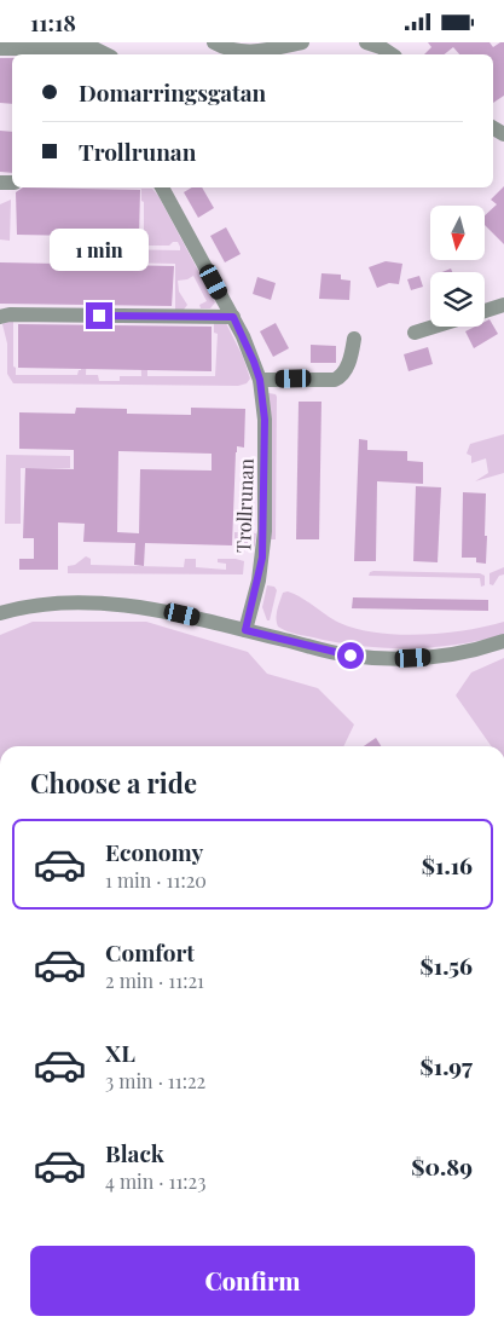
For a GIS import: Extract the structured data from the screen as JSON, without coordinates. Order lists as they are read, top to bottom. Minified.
{"streets":{"street":["Trollrunan"]},"north":"bottom","page":{"status":"11:18","banner":["Domarringsgatan","Trollrunan"],"bubble":"1 min","heading":"Choose a ride","list":[{"name":"Economy","note":"1 min · 11:20","value":"$1.16"},{"name":"Comfort","note":"2 min · 11:21","value":"$1.56"},{"name":"XL","note":"3 min · 11:22","value":"$1.97"},{"name":"Black","note":"4 min · 11:23","value":"$0.89"}],"buttons":"Confirm"}}
